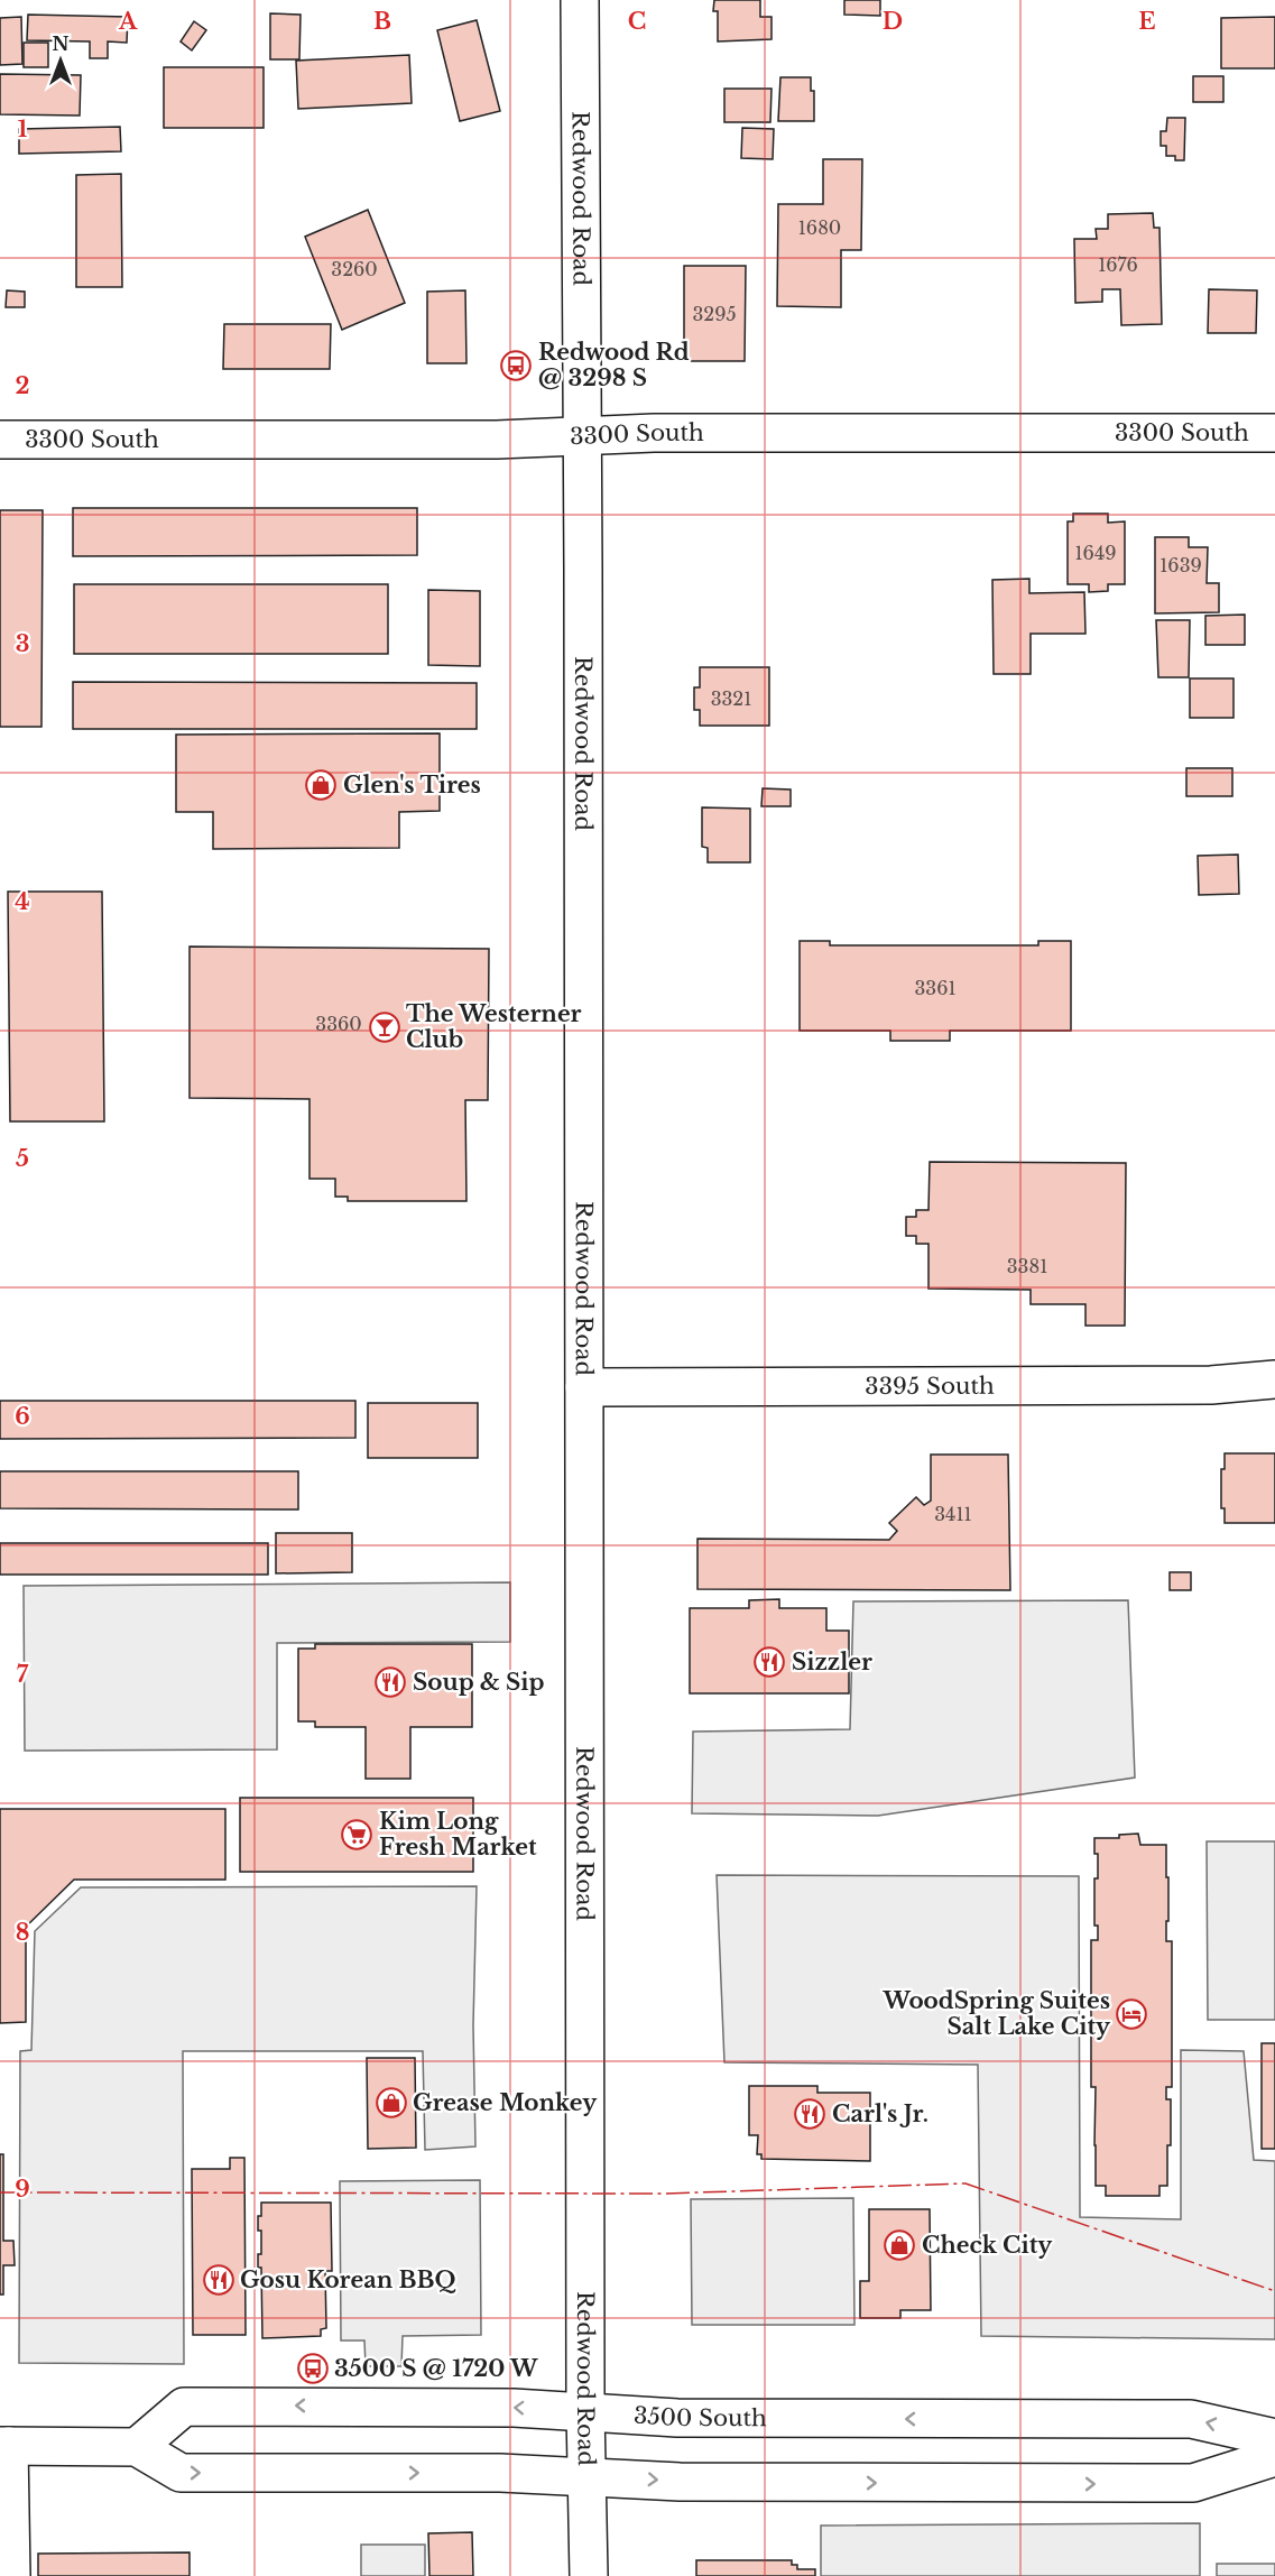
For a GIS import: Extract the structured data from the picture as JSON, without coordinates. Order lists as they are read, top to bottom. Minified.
{"streets":{"main road":["Redwood Road","3300 South","3395 South","3500 South"]},"crossings":[["Redwood Road","3300 South"],["Redwood Road","3395 South"],["Redwood Road","3500 South"]],"places":{"bus stop":["Redwood Rd @ 3298 S","3500 S @ 1720 W"],"shop":["Glen's Tires","Grease Monkey","Check City"],"bar":["The Westerner Club"],"restaurant":["Sizzler","Soup & Sip","Carl's Jr.","Gosu Korean BBQ"],"supermarket":["Kim Long Fresh Market"],"hotel":["WoodSpring Suites Salt Lake City"]},"house_numbers":["1680","1676","3260","3295","1649","1639","3321","3361","3360","3381","3411"],"north":"top","grid":{"columns":["A","B","C","D","E"],"rows":["1","2","3","4","5","6","7","8","9"]}}
